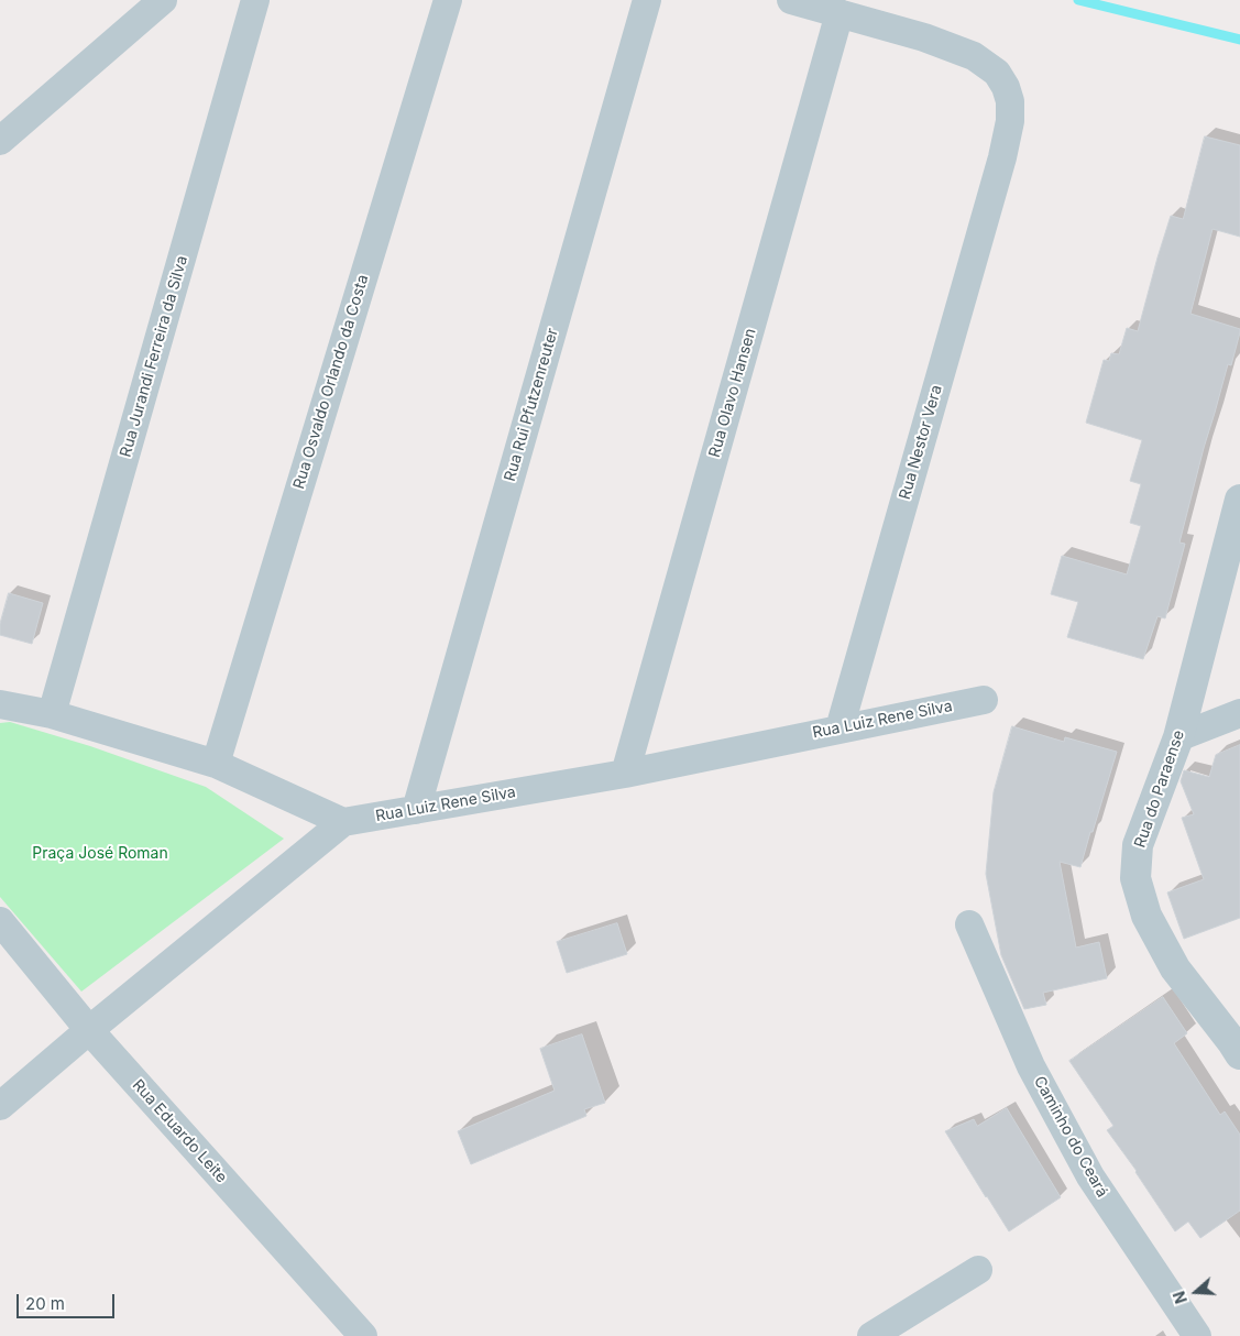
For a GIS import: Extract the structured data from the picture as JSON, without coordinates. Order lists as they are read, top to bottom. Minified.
{"streets":{"street":["Rua Jurandi Ferreira da Silva","Rua Osvaldo Orlando da Costa","Rua Olavo Hansen","Rua Rui Pfutzenreuter","Rua Nestor Vera","Rua Luiz Rene Silva","Rua do Paraense","Rua Eduardo Leite","Caminho do Ceará"]},"crossings":[["Rua Olavo Hansen","Rua Nestor Vera"],["Rua Olavo Hansen","Rua Luiz Rene Silva"],["Rua Rui Pfutzenreuter","Rua Luiz Rene Silva"],["Rua Nestor Vera","Rua Luiz Rene Silva"],["Rua Luiz Rene Silva","Rua Eduardo Leite"]],"parks":["Praça José Roman"],"scale_bar":"20 m","north":"left"}
